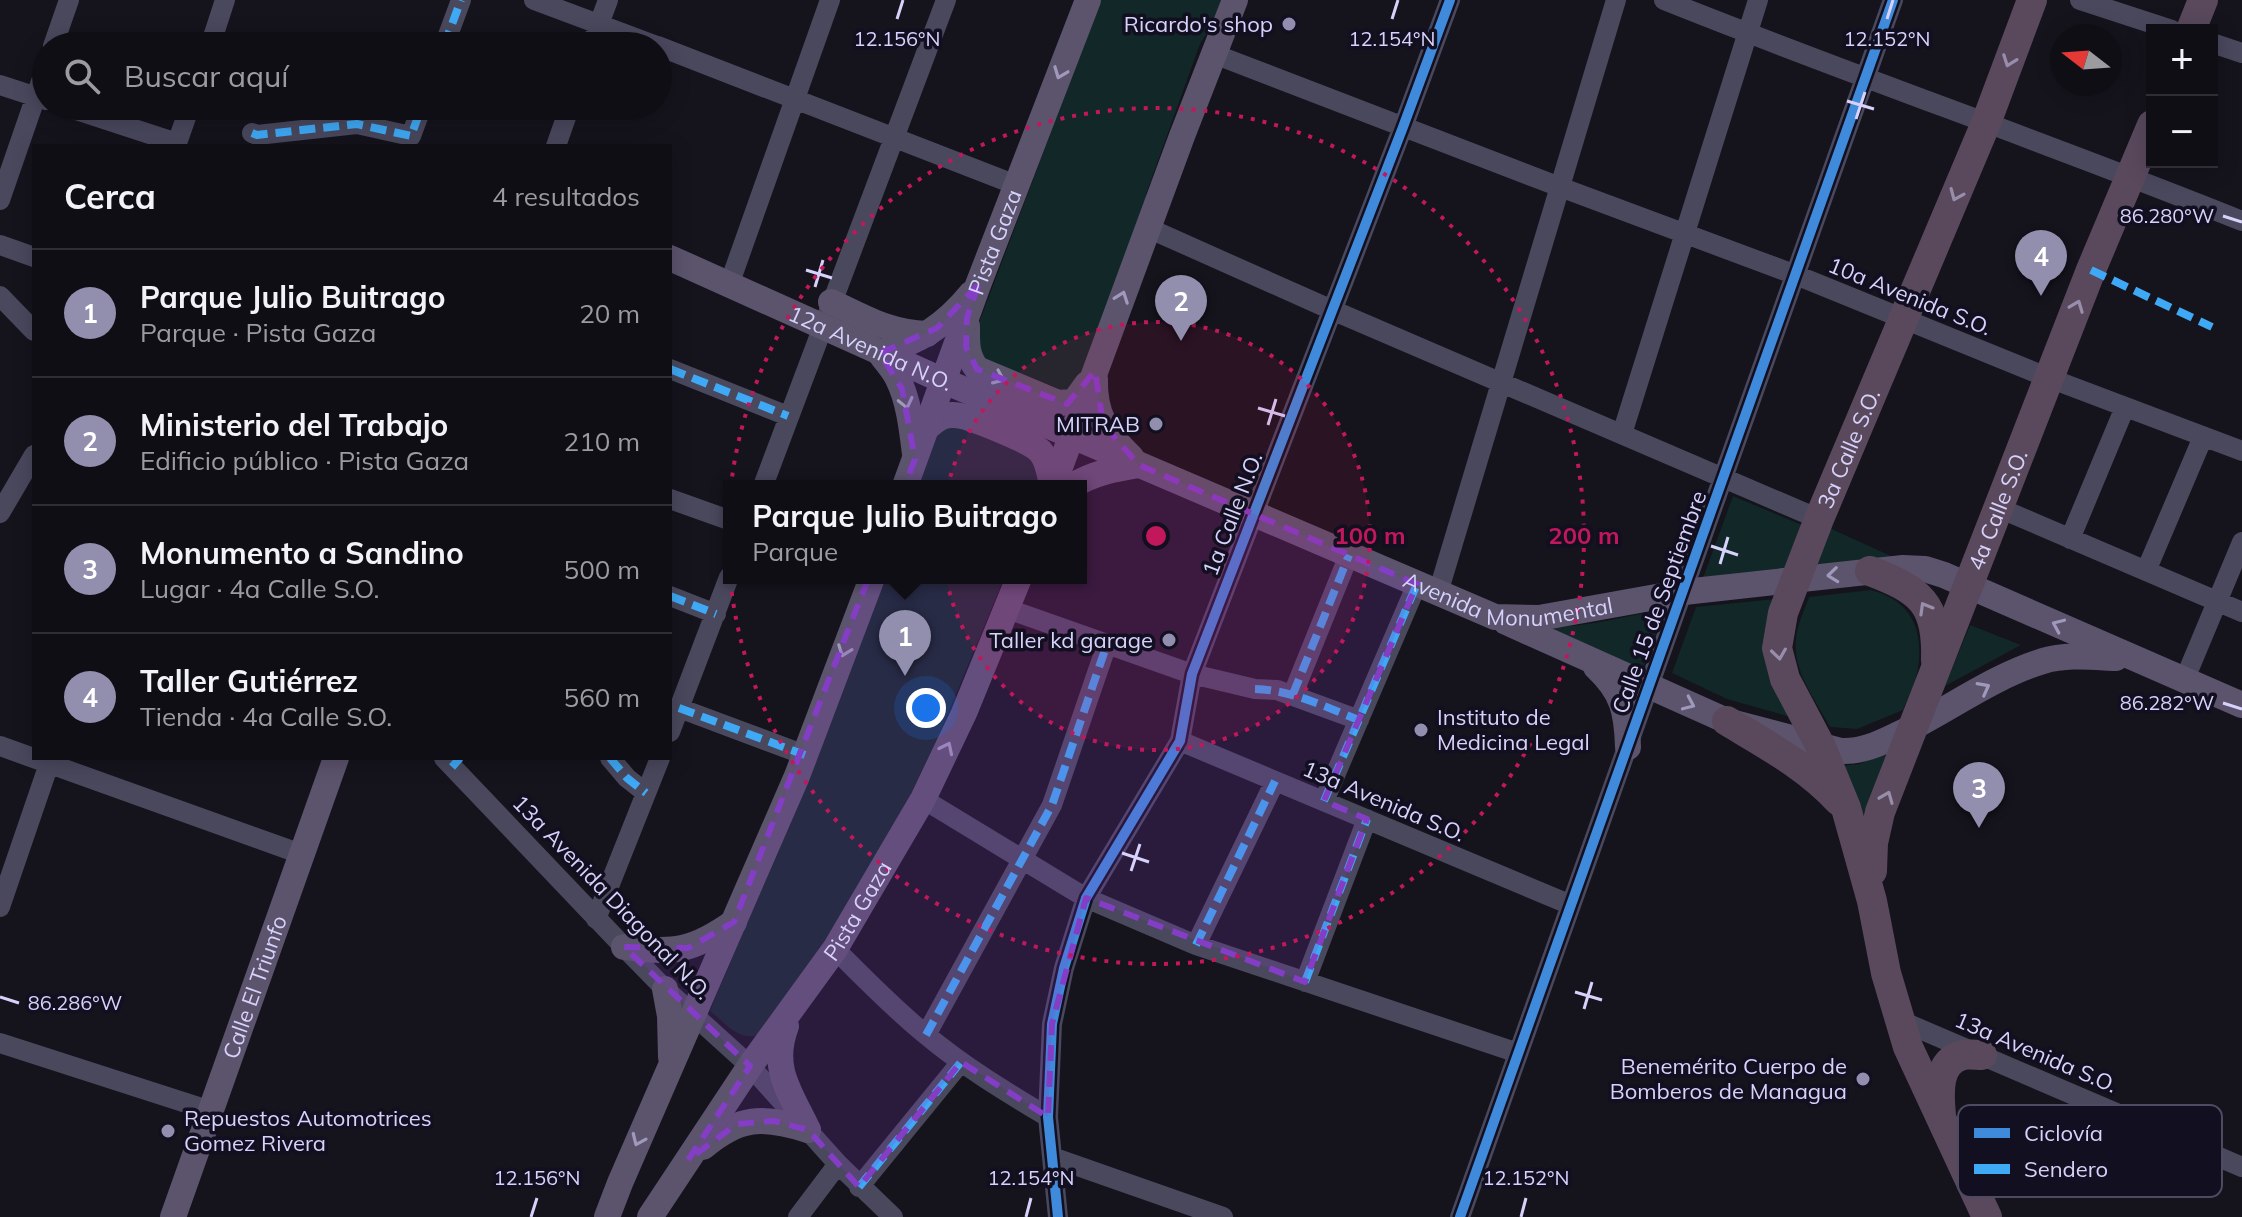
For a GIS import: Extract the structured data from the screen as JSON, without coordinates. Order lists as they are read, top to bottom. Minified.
{"streets":{"highway":["3a Calle S.O.","4a Calle S.O."],"main road":["Pista Gaza","12a Avenida N.O.","Avenida Monumental","Calle El Triunfo"],"street":["10a Avenida S.O.","1a Calle N.O.","Calle 15 de Septiembre","13a Avenida S.O.","13a Avenida Diagonal N.O."]},"crossings":[["Pista Gaza","12a Avenida N.O."],["Pista Gaza","13a Avenida Diagonal N.O."],["10a Avenida S.O.","3a Calle S.O."],["10a Avenida S.O.","4a Calle S.O."],["10a Avenida S.O.","1a Calle N.O."],["10a Avenida S.O.","Calle 15 de Septiembre"],["12a Avenida N.O.","Avenida Monumental"],["3a Calle S.O.","4a Calle S.O."],["3a Calle S.O.","Avenida Monumental"],["4a Calle S.O.","Avenida Monumental"],["1a Calle N.O.","Avenida Monumental"],["1a Calle N.O.","13a Avenida S.O."],["Avenida Monumental","Calle 15 de Septiembre"],["Calle 15 de Septiembre","13a Avenida S.O."]],"one_way":["3a Calle S.O.","4a Calle S.O."],"places":["Ricardo's shop","MITRAB","Taller kd garage","Instituto de Medicina Legal","Benemérito Cuerpo de Bomberos de Managua","Repuestos Automotrices Gomez Rivera"],"legend":["Ciclovía","Sendero"],"north":"left","page":{"map_buttons":["+","−"],"search":"Buscar aquí","heading":["Cerca","4 resultados"],"pins":["4","2","1","3"],"list":[{"mark":"1","name":"Parque Julio Buitrago","note":"Parque · Pista Gaza","value":"20 m"},{"mark":"2","name":"Ministerio del Trabajo","note":"Edificio público · Pista Gaza","value":"210 m"},{"mark":"3","name":"Monumento a Sandino","note":"Lugar · 4a Calle S.O.","value":"500 m"},{"mark":"4","name":"Taller Gutiérrez","note":"Tienda · 4a Calle S.O.","value":"560 m"}],"popup":["Parque Julio Buitrago","Parque"]},"coordinates":["12.156°N","12.154°N","12.152°N","86.280°W","86.282°W","86.286°W"],"rings":["100 m","200 m"]}
